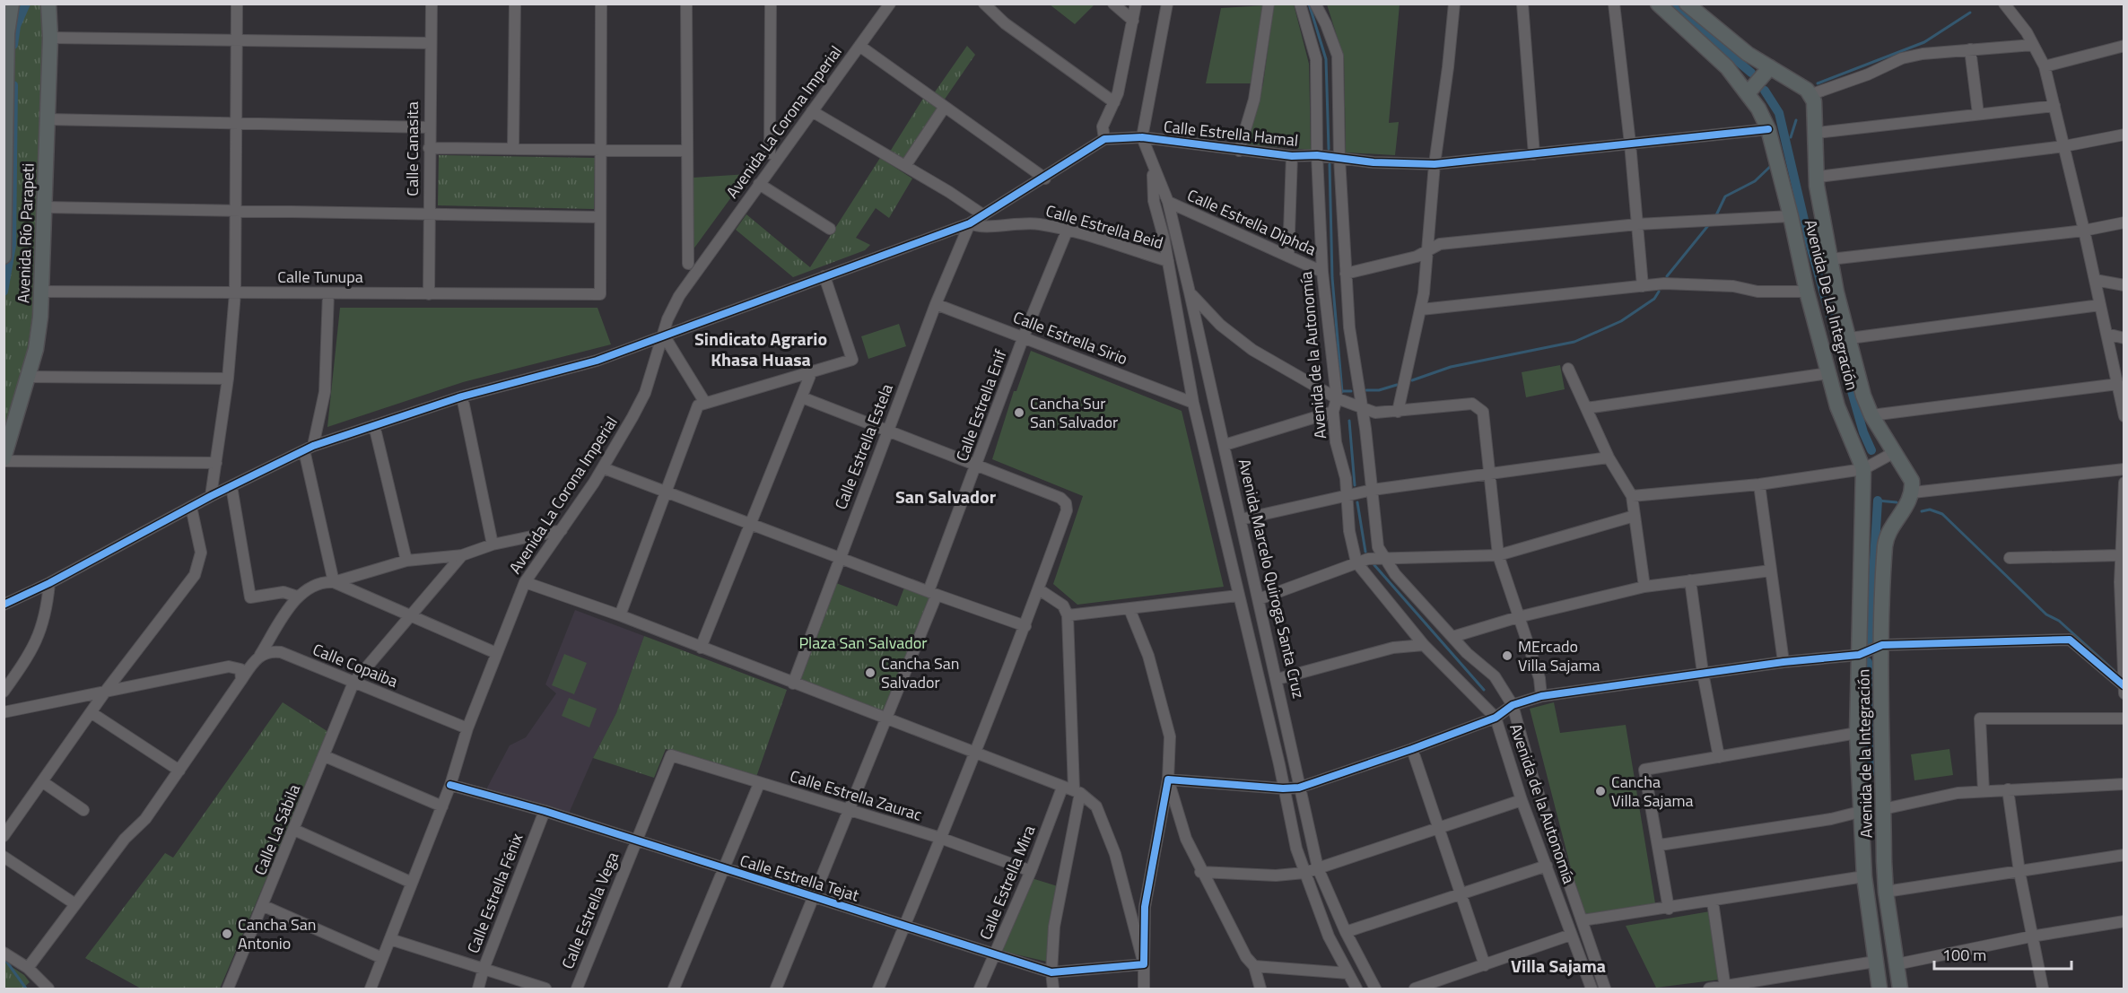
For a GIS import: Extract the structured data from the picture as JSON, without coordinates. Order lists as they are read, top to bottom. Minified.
{"streets":{"main road":["Avenida Río Parapeti","Avenida De La Integración","Avenida de la Integración"],"street":["Avenida La Corona Imperial","Calle Estrella Hamal","Calle Canasita","Calle Estrella Diphda","Calle Estrella Beid","Calle Tunupa","Calle Estrella Sirio","Avenida de la Autonomía","Calle Estrella Enif","Calle Estrella Estela","Avenida Marcelo Quiroga Santa Cruz","Calle Copaiba","Calle Estrella Zaurac","Calle La Sábila","Calle Estrella Tejat","Calle Estrella Mira","Calle Estrella Fénix","Calle Estrella Vega"]},"crossings":[["Avenida La Corona Imperial","Calle Copaiba"],["Avenida La Corona Imperial","Calle Estrella Tejat"],["Calle Estrella Hamal","Avenida De La Integración"],["Calle Estrella Hamal","Avenida de la Autonomía"],["Calle Estrella Hamal","Avenida Marcelo Quiroga Santa Cruz"],["Calle Canasita","Calle Tunupa"],["Calle Estrella Diphda","Avenida de la Autonomía"],["Calle Estrella Diphda","Avenida Marcelo Quiroga Santa Cruz"],["Calle Estrella Beid","Calle Estrella Enif"],["Calle Estrella Beid","Calle Estrella Estela"],["Calle Estrella Beid","Avenida Marcelo Quiroga Santa Cruz"],["Avenida Río Parapeti","Calle Tunupa"],["Avenida De La Integración","Avenida de la Integración"],["Calle Estrella Sirio","Calle Estrella Enif"],["Calle Estrella Sirio","Calle Estrella Estela"],["Calle Estrella Sirio","Avenida Marcelo Quiroga Santa Cruz"],["Calle Estrella Enif","Calle Estrella Zaurac"],["Calle Estrella Enif","Calle Estrella Tejat"],["Calle Copaiba","Calle La Sábila"],["Calle Estrella Zaurac","Calle Estrella Mira"],["Calle Estrella Zaurac","Calle Estrella Vega"],["Calle Estrella Tejat","Calle Estrella Mira"],["Calle Estrella Tejat","Calle Estrella Fénix"],["Calle Estrella Tejat","Calle Estrella Vega"]],"districts":["Sindicato Agrario Khasa Huasa","San Salvador","Villa Sajama"],"parks":["Plaza San Salvador"],"places":["Cancha Sur San Salvador","MErcado Villa Sajama","Cancha San Salvador","Cancha Villa Sajama","Cancha San Antonio"],"scale_bar":"100 m"}
